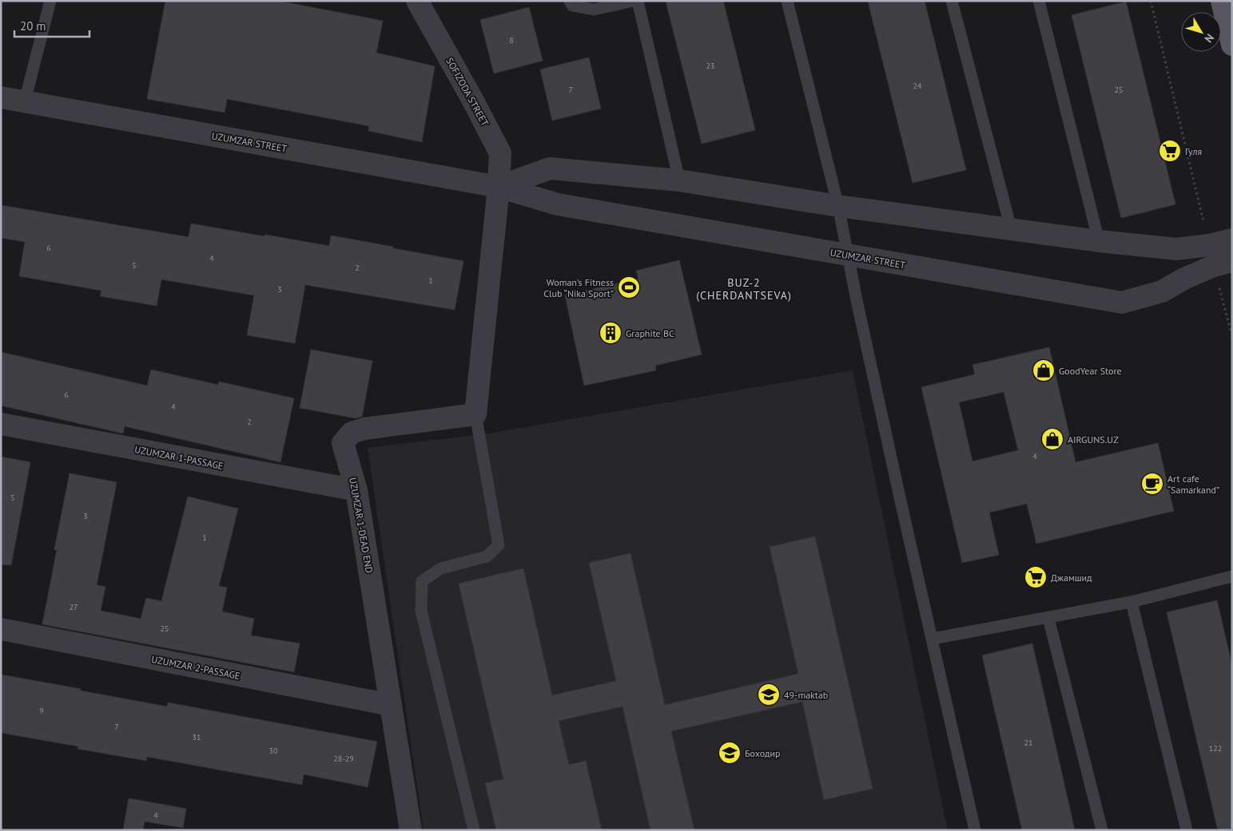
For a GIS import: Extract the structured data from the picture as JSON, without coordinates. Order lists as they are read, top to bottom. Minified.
{"streets":{"street":["SOFIZODA STREET","UZUMZАR STREET","UZUMZАR 1-PASSAGE","UZUMZАR 1-DEAD END","UZUMZАR 2-PASSAGE"]},"crossings":[["SOFIZODA STREET","UZUMZАR STREET"],["UZUMZАR 1-PASSAGE","UZUMZАR 1-DEAD END"],["UZUMZАR 1-DEAD END","UZUMZАR 2-PASSAGE"]],"districts":["BUZ-2 (CHERDANTSEVA)"],"places":{"supermarket":["Гуля","Джамшид"],"sports":["Woman’s Fitness Club “Nika Sport”"],"building":["Graphite BC"],"shop":["GoodYear Store","AIRGUNS.UZ"],"cafe":["Art cafe “Samarkand”"],"school or university":["49-maktab","Боходир"]},"house_numbers":["8","23","24","7","25","6","4","5","2","1","3","6","4","2","4","5","3","1","27","25","9","7","31","21","122","30","28-29","4"],"scale_bar":"20 m","north":"bottom right"}
